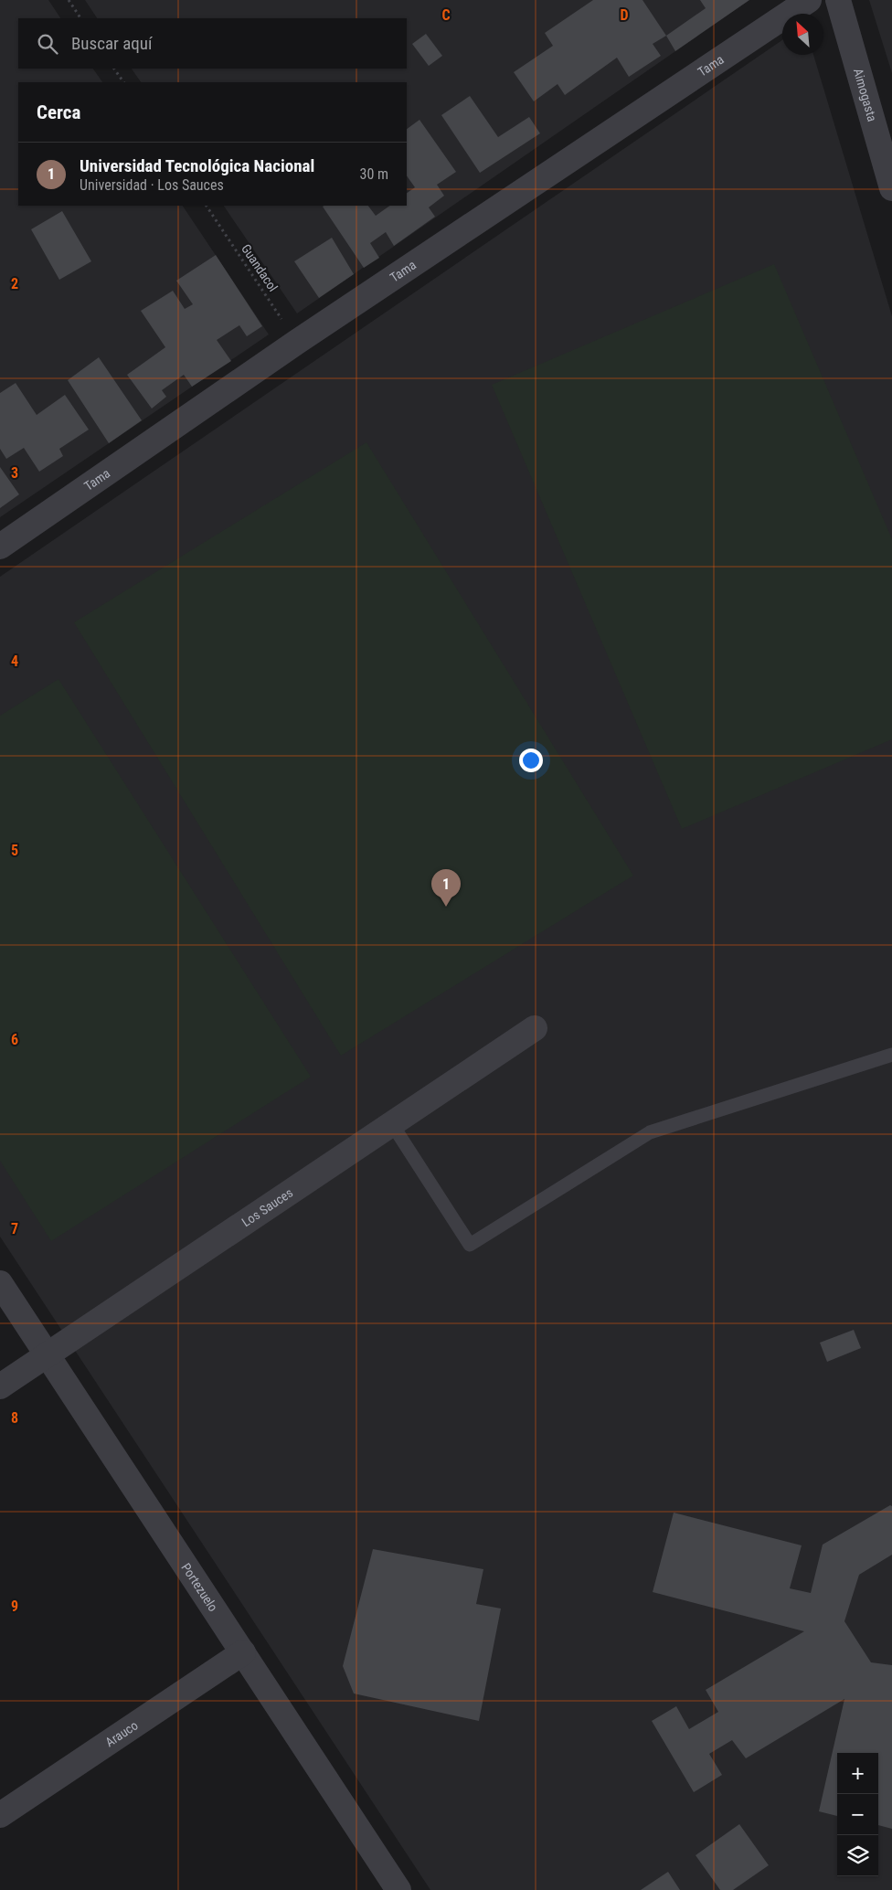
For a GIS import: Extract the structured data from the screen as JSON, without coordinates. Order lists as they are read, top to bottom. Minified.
{"streets":{"street":["Tama","Aimogasta","Los Sauces","Portezuelo","Arauco"],"path":["Guandacol"]},"crossings":[["Tama","Guandacol"],["Los Sauces","Portezuelo"],["Portezuelo","Arauco"]],"north":"top left","page":{"search":"Buscar aquí","heading":"Cerca","list":[{"mark":"1","name":"Universidad Tecnológica Nacional","note":"Universidad · Los Sauces","value":"30 m"}],"pins":"1","map_buttons":["+","−"]},"grid":{"columns":["C","D"],"rows":["2","3","4","5","6","7","8","9"]}}
